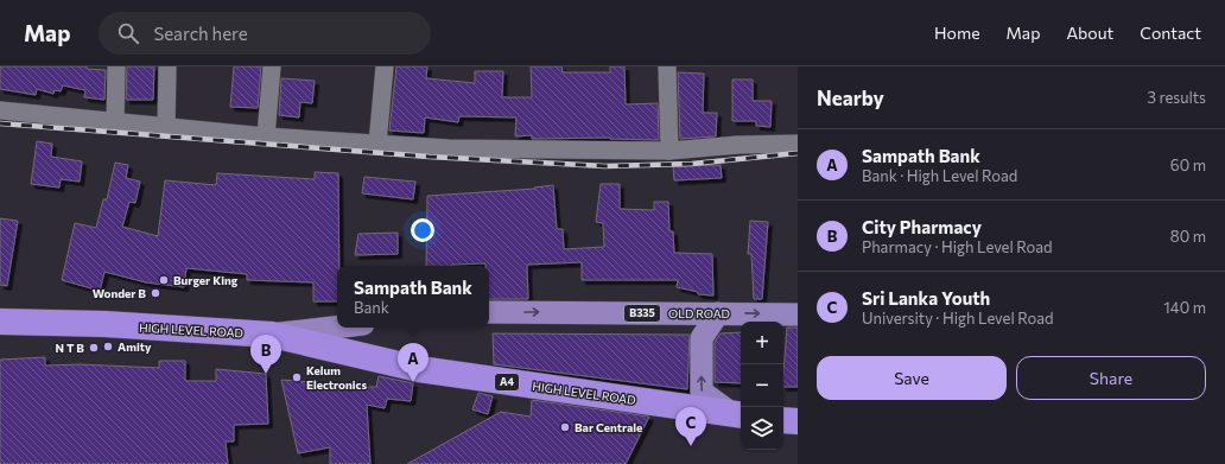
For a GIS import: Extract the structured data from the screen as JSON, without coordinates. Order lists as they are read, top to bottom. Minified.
{"streets":{"highway":["HIGH LEVEL ROAD","A4"],"main road":["B335","OLD ROAD"]},"one_way":["OLD ROAD"],"places":["Burger King","Wonder B","Amity","N T B","Kelum Electronics","Bar Centrale"],"page":{"header":"Map","search":"Search here","nav":["Home","Map","About","Contact"],"heading":["Nearby","3 results"],"list":[{"mark":"A","name":"Sampath Bank","note":"Bank · High Level Road","value":"60 m"},{"mark":"B","name":"City Pharmacy","note":"Pharmacy · High Level Road","value":"80 m"},{"mark":"C","name":"Sri Lanka Youth","note":"University · High Level Road","value":"140 m"}],"popup":["Sampath Bank","Bank"],"map_buttons":["+","−"],"pins":["B","A","C"],"buttons":["Save","Share"]}}
